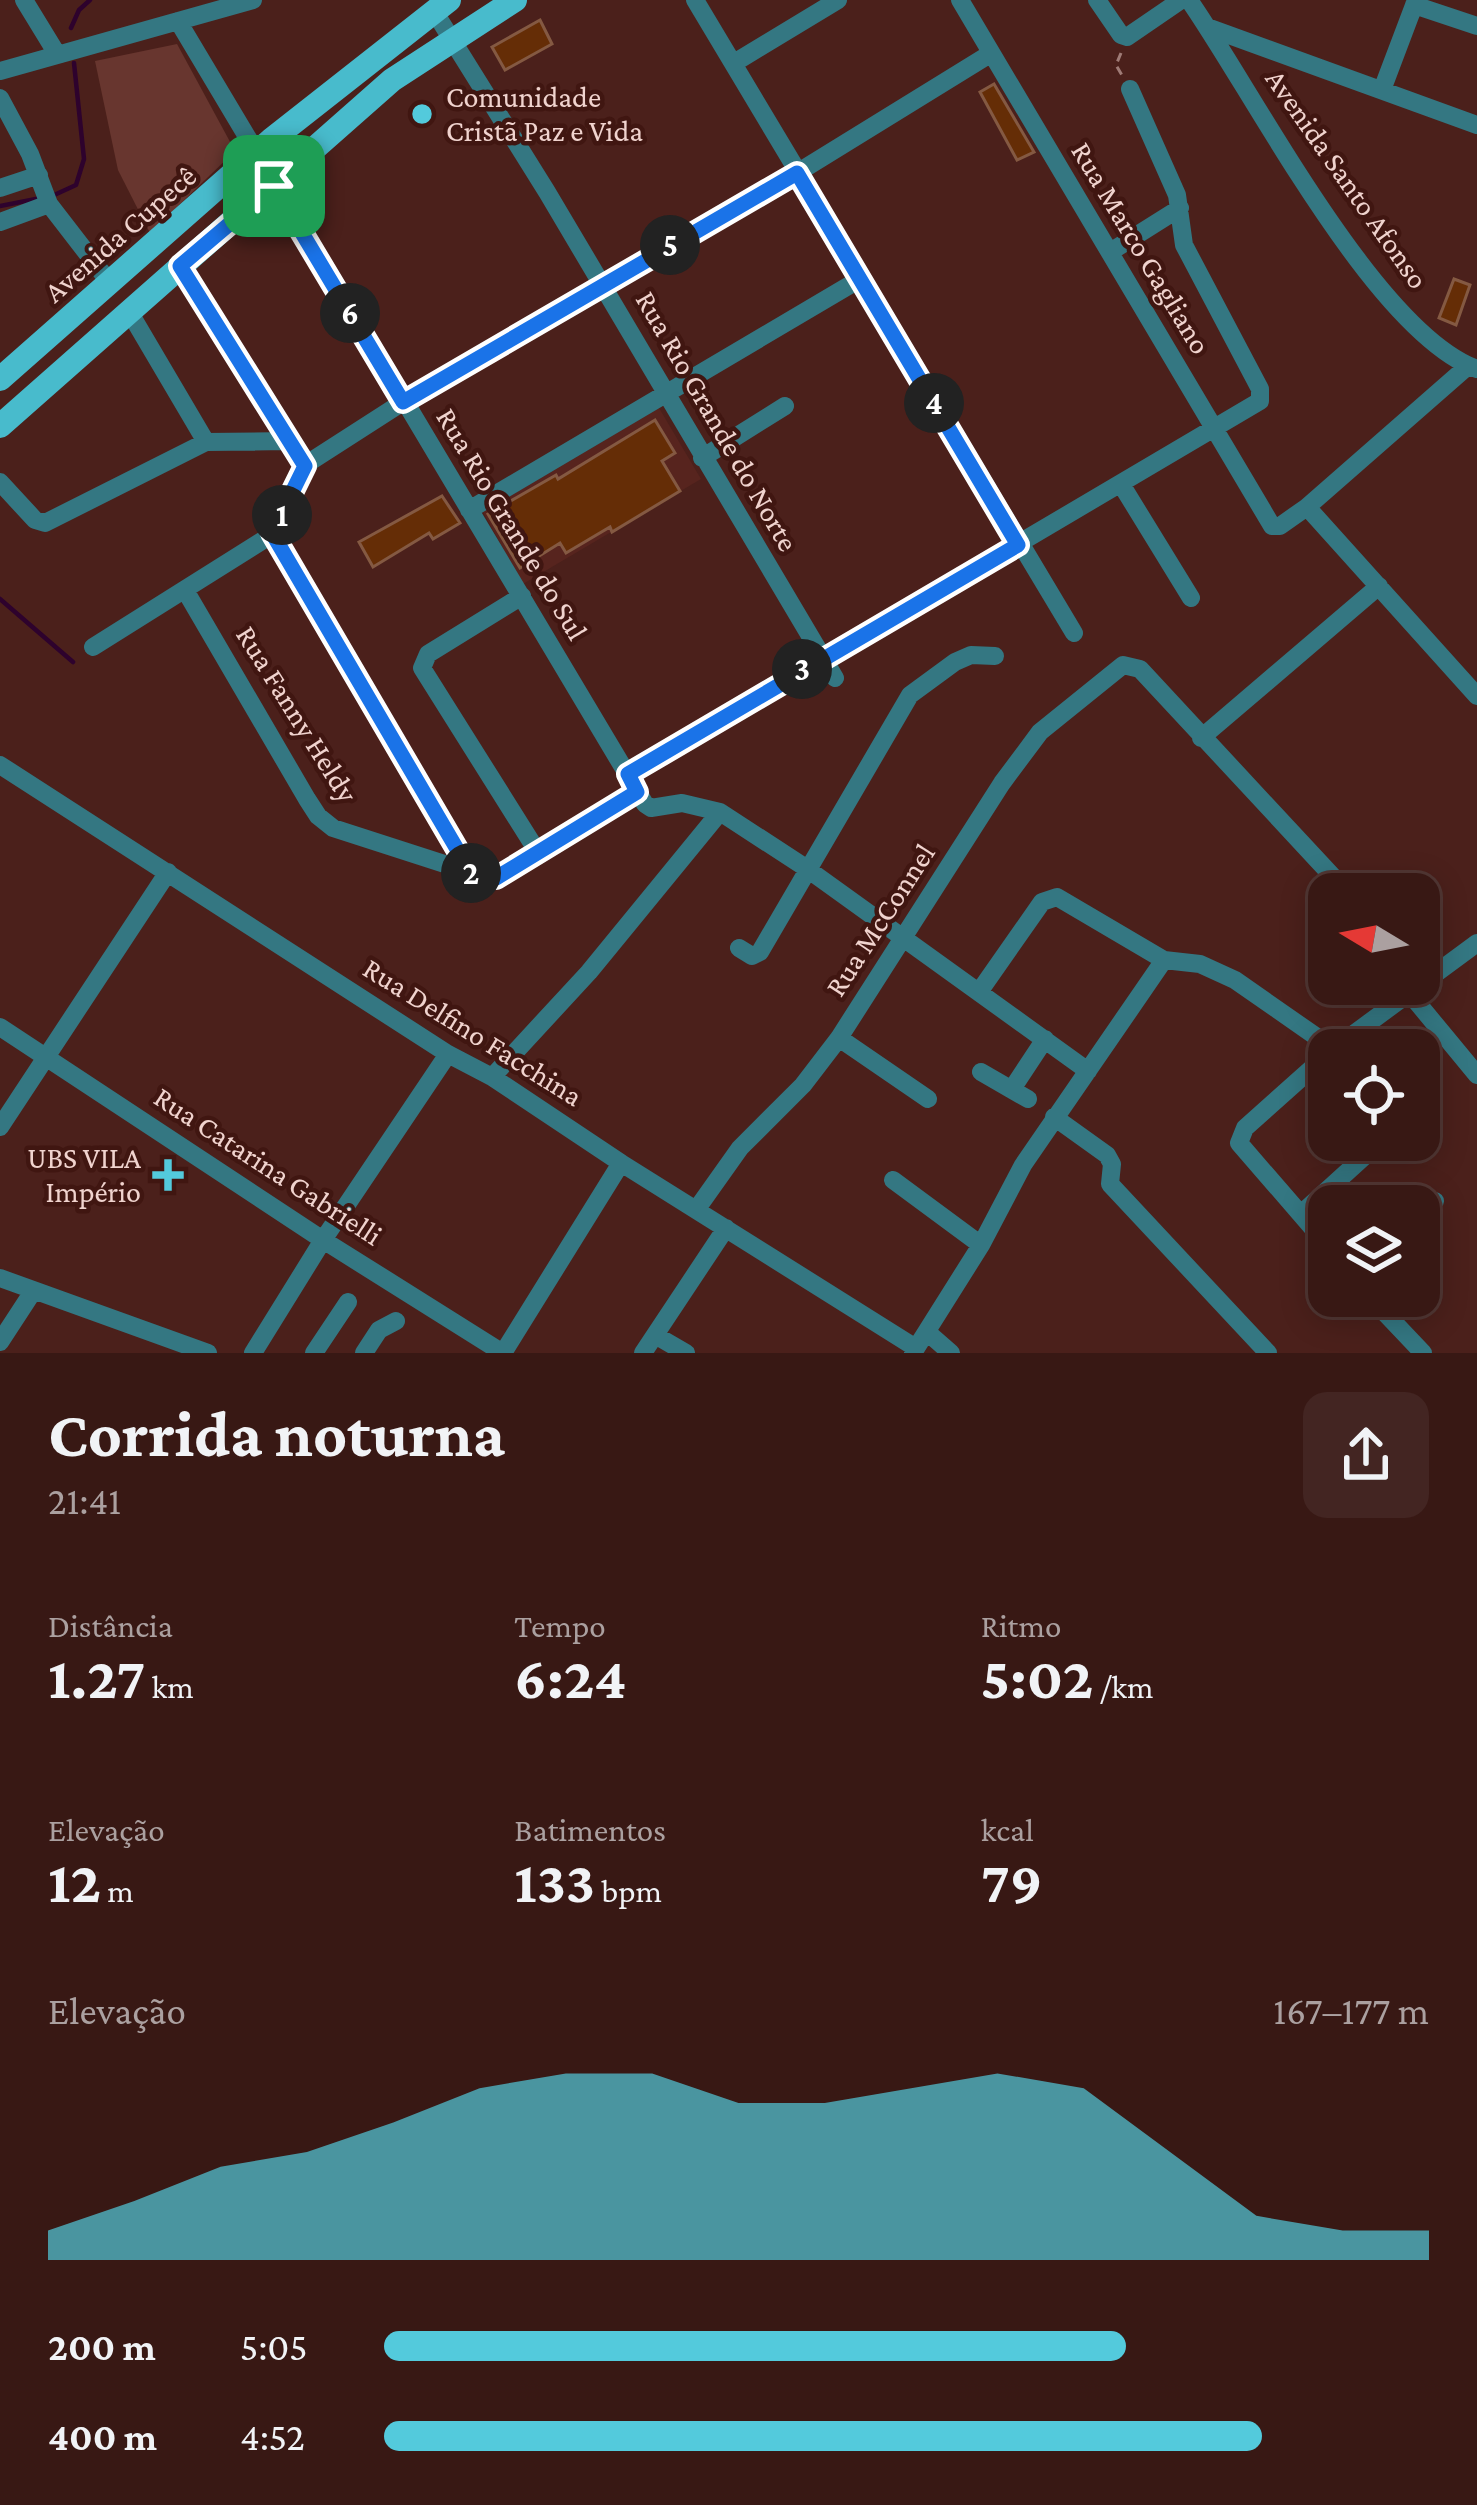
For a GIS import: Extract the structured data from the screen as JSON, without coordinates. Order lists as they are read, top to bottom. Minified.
{"streets":{"main road":["Avenida Cupecê"],"street":["Avenida Santo Afonso","Rua Marco Gagliano","Rua Rio Grande do Norte","Rua Rio Grande do Sul","Rua Fanny Heldy","Rua McConnel","Rua Delfino Facchina","Rua Catarina Gabrielli"]},"crossings":[["Avenida Cupecê","Rua Rio Grande do Norte"],["Avenida Cupecê","Rua Rio Grande do Sul"],["Rua McConnel","Rua Delfino Facchina"]],"places":{"other":["Comunidade Cristã Paz e Vida"],"health":["UBS VILA Império"]},"north":"left","page":{"pins":["5","6","4","1","3","2"],"heading":["Corrida noturna","21:41"],"stats":[["Distância","1.27 km"],["Tempo","6:24"],["Ritmo","5:02 /km"],["Elevação","12 m"],["Batimentos","133 bpm"],["kcal","79"]],"chart":["Elevação","167–177 m"],"list":[{"name":"200 m","note":"5:05"},{"name":"400 m","note":"4:52"}]}}
